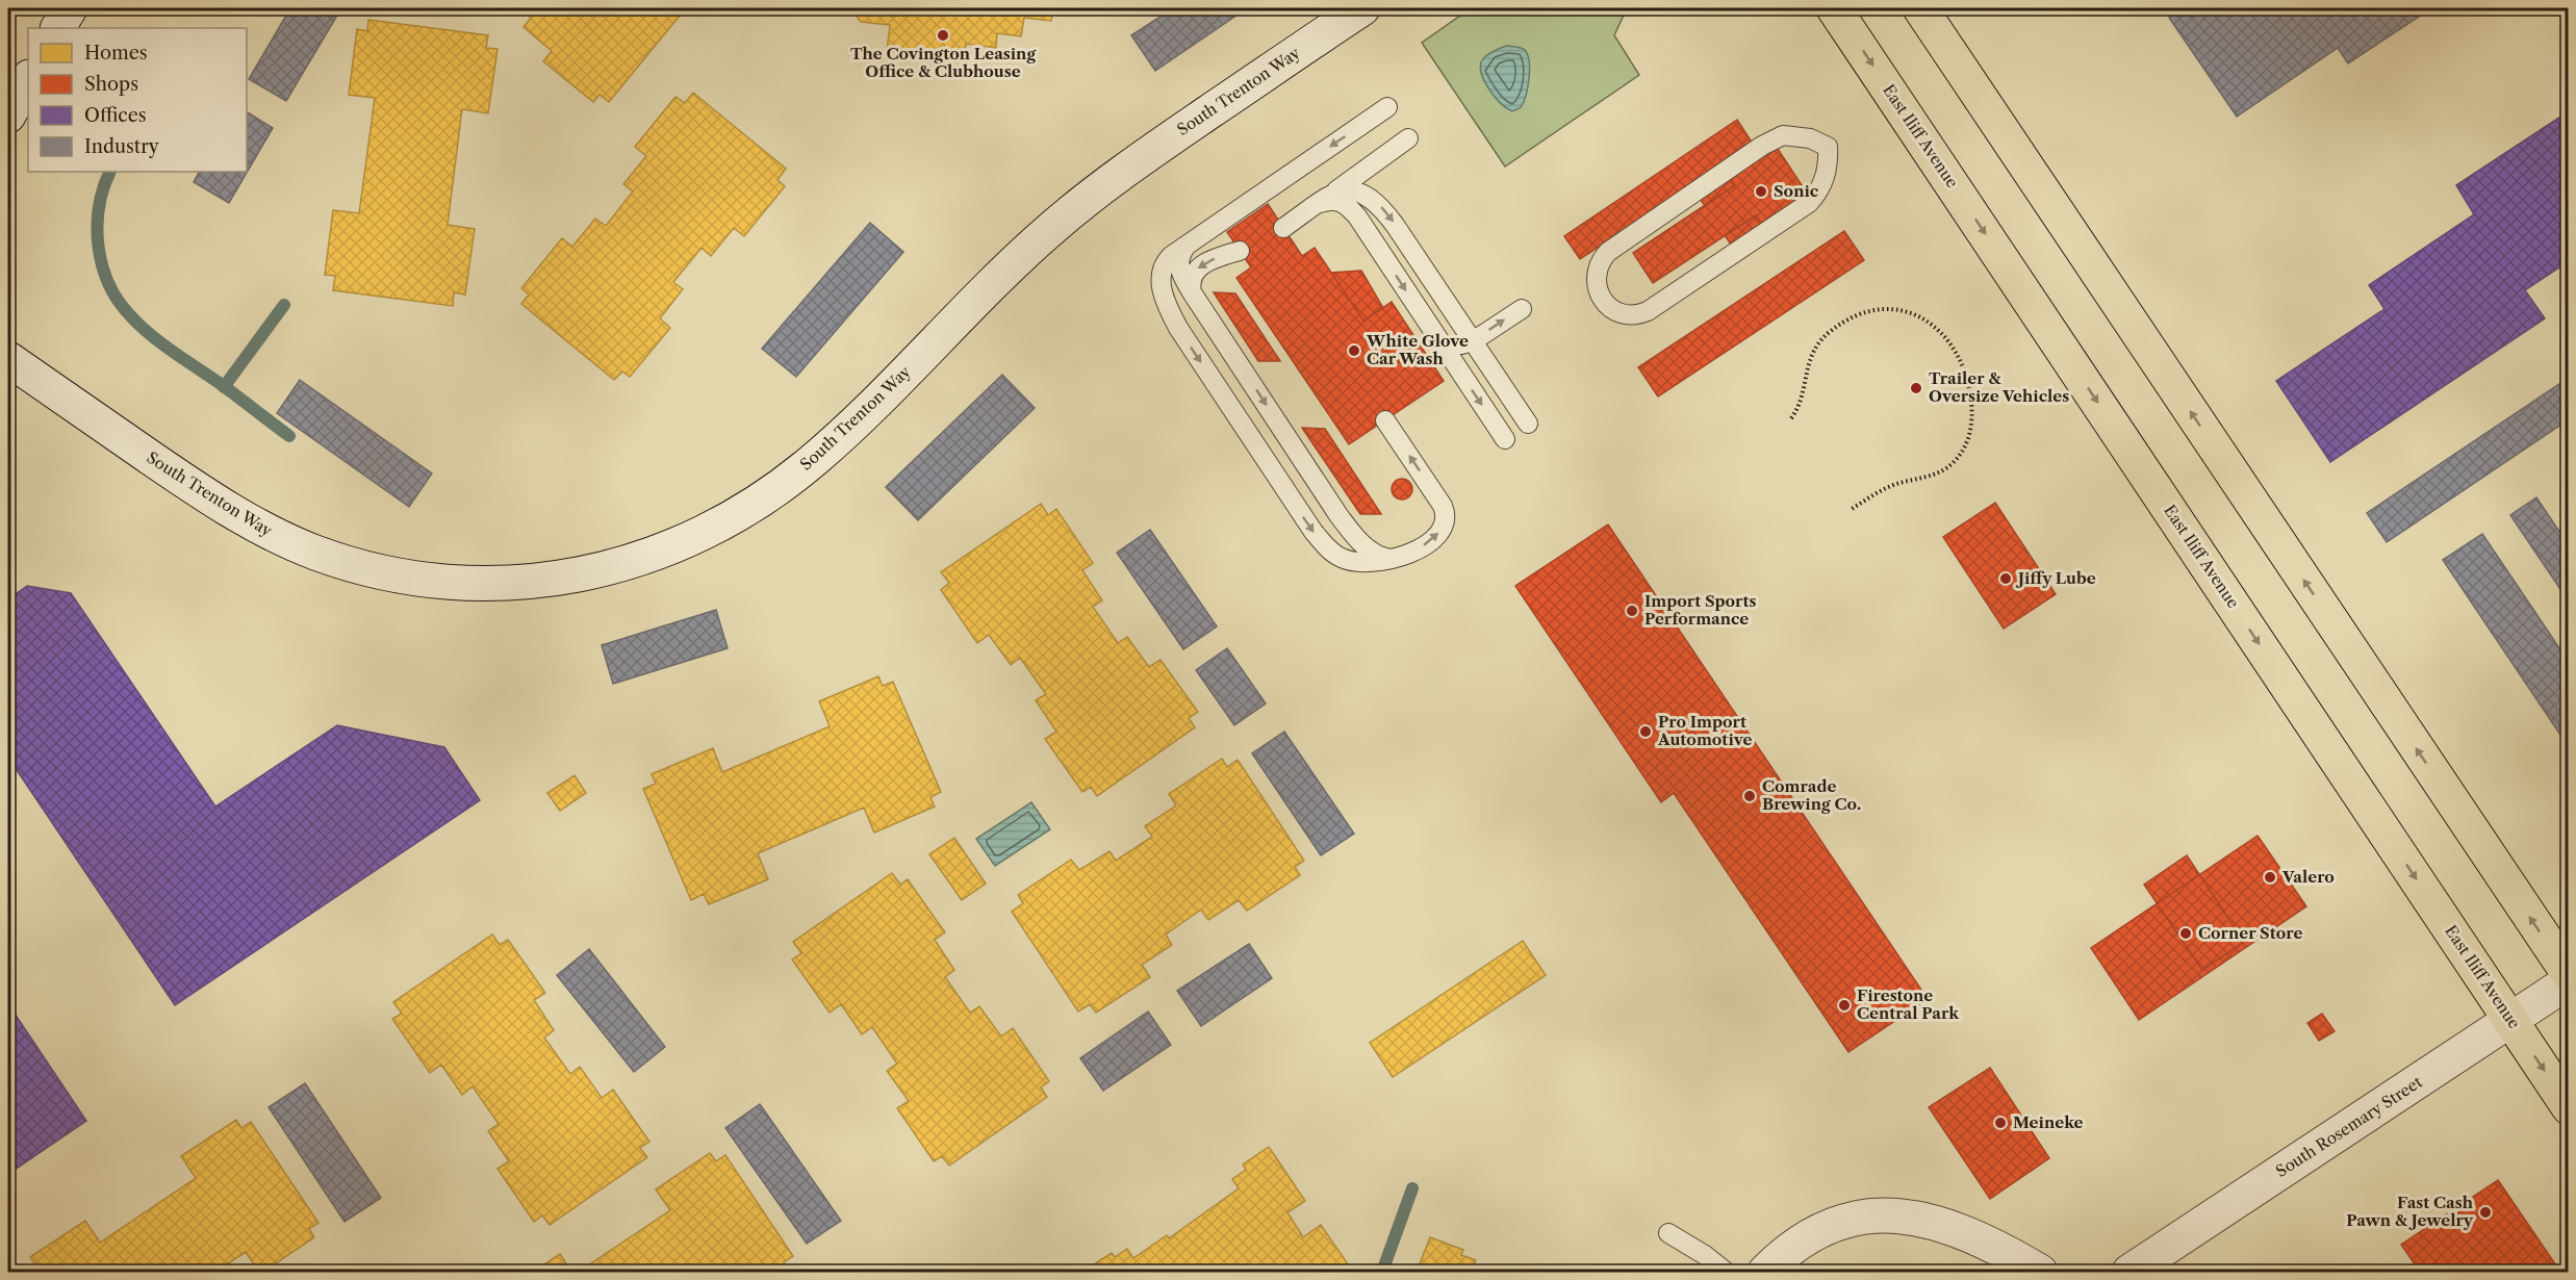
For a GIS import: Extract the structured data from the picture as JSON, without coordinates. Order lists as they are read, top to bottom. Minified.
{"streets":{"main road":["East Iliff Avenue"],"street":["South Trenton Way","South Rosemary Street"]},"crossings":[["East Iliff Avenue","South Rosemary Street"]],"places":["The Covington Leasing Office & Clubhouse","Sonic","White Glove Car Wash","Trailer & Oversize Vehicles","Jiffy Lube","Import Sports Performance","Pro Import Automotive","Comrade Brewing Co.","Valero","Corner Store","Firestone Central Park","Meineke","Fast Cash Pawn & Jewelry"],"legend":["Homes","Shops","Offices","Industry"]}
